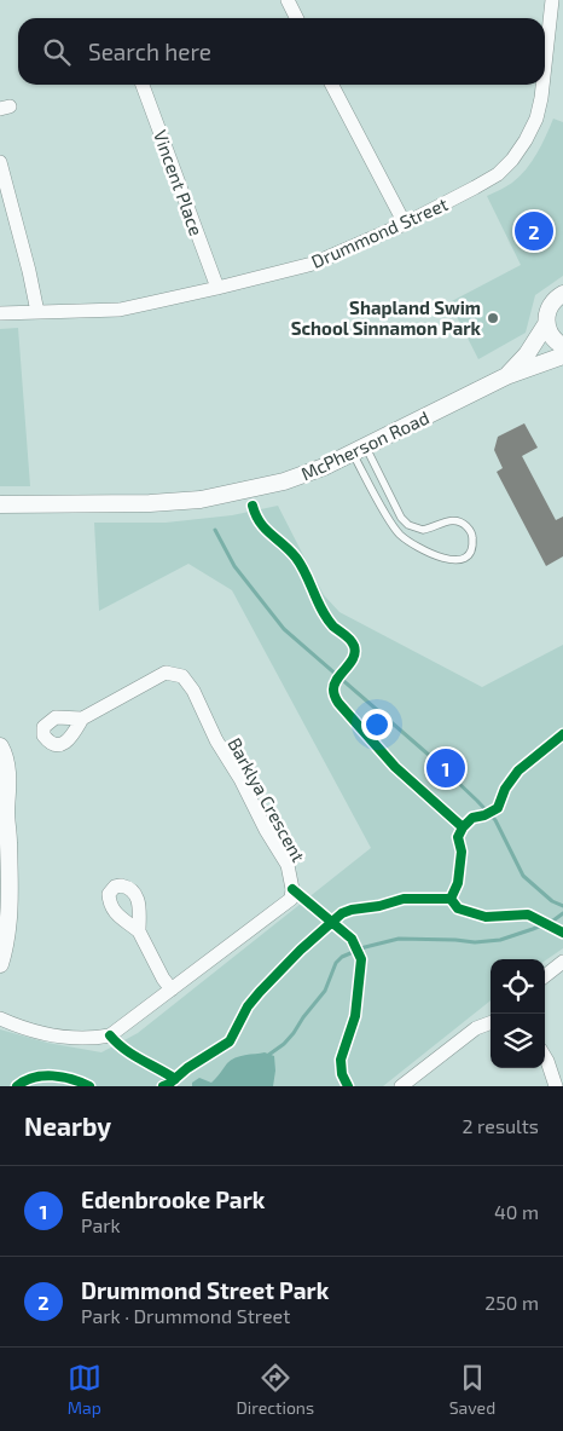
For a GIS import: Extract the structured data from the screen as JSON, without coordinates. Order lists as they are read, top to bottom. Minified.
{"streets":{"street":["Vincent Place","Drummond Street","McPherson Road","Barklya Crescent"]},"crossings":[["Vincent Place","Drummond Street"]],"places":["Shapland Swim School Sinnamon Park"],"page":{"search":"Search here","pins":["2","1"],"heading":["Nearby","2 results"],"list":[{"mark":"1","name":"Edenbrooke Park","note":"Park","value":"40 m"},{"mark":"2","name":"Drummond Street Park","note":"Park · Drummond Street","value":"250 m"}],"nav":["Map","Directions","Saved"]}}
